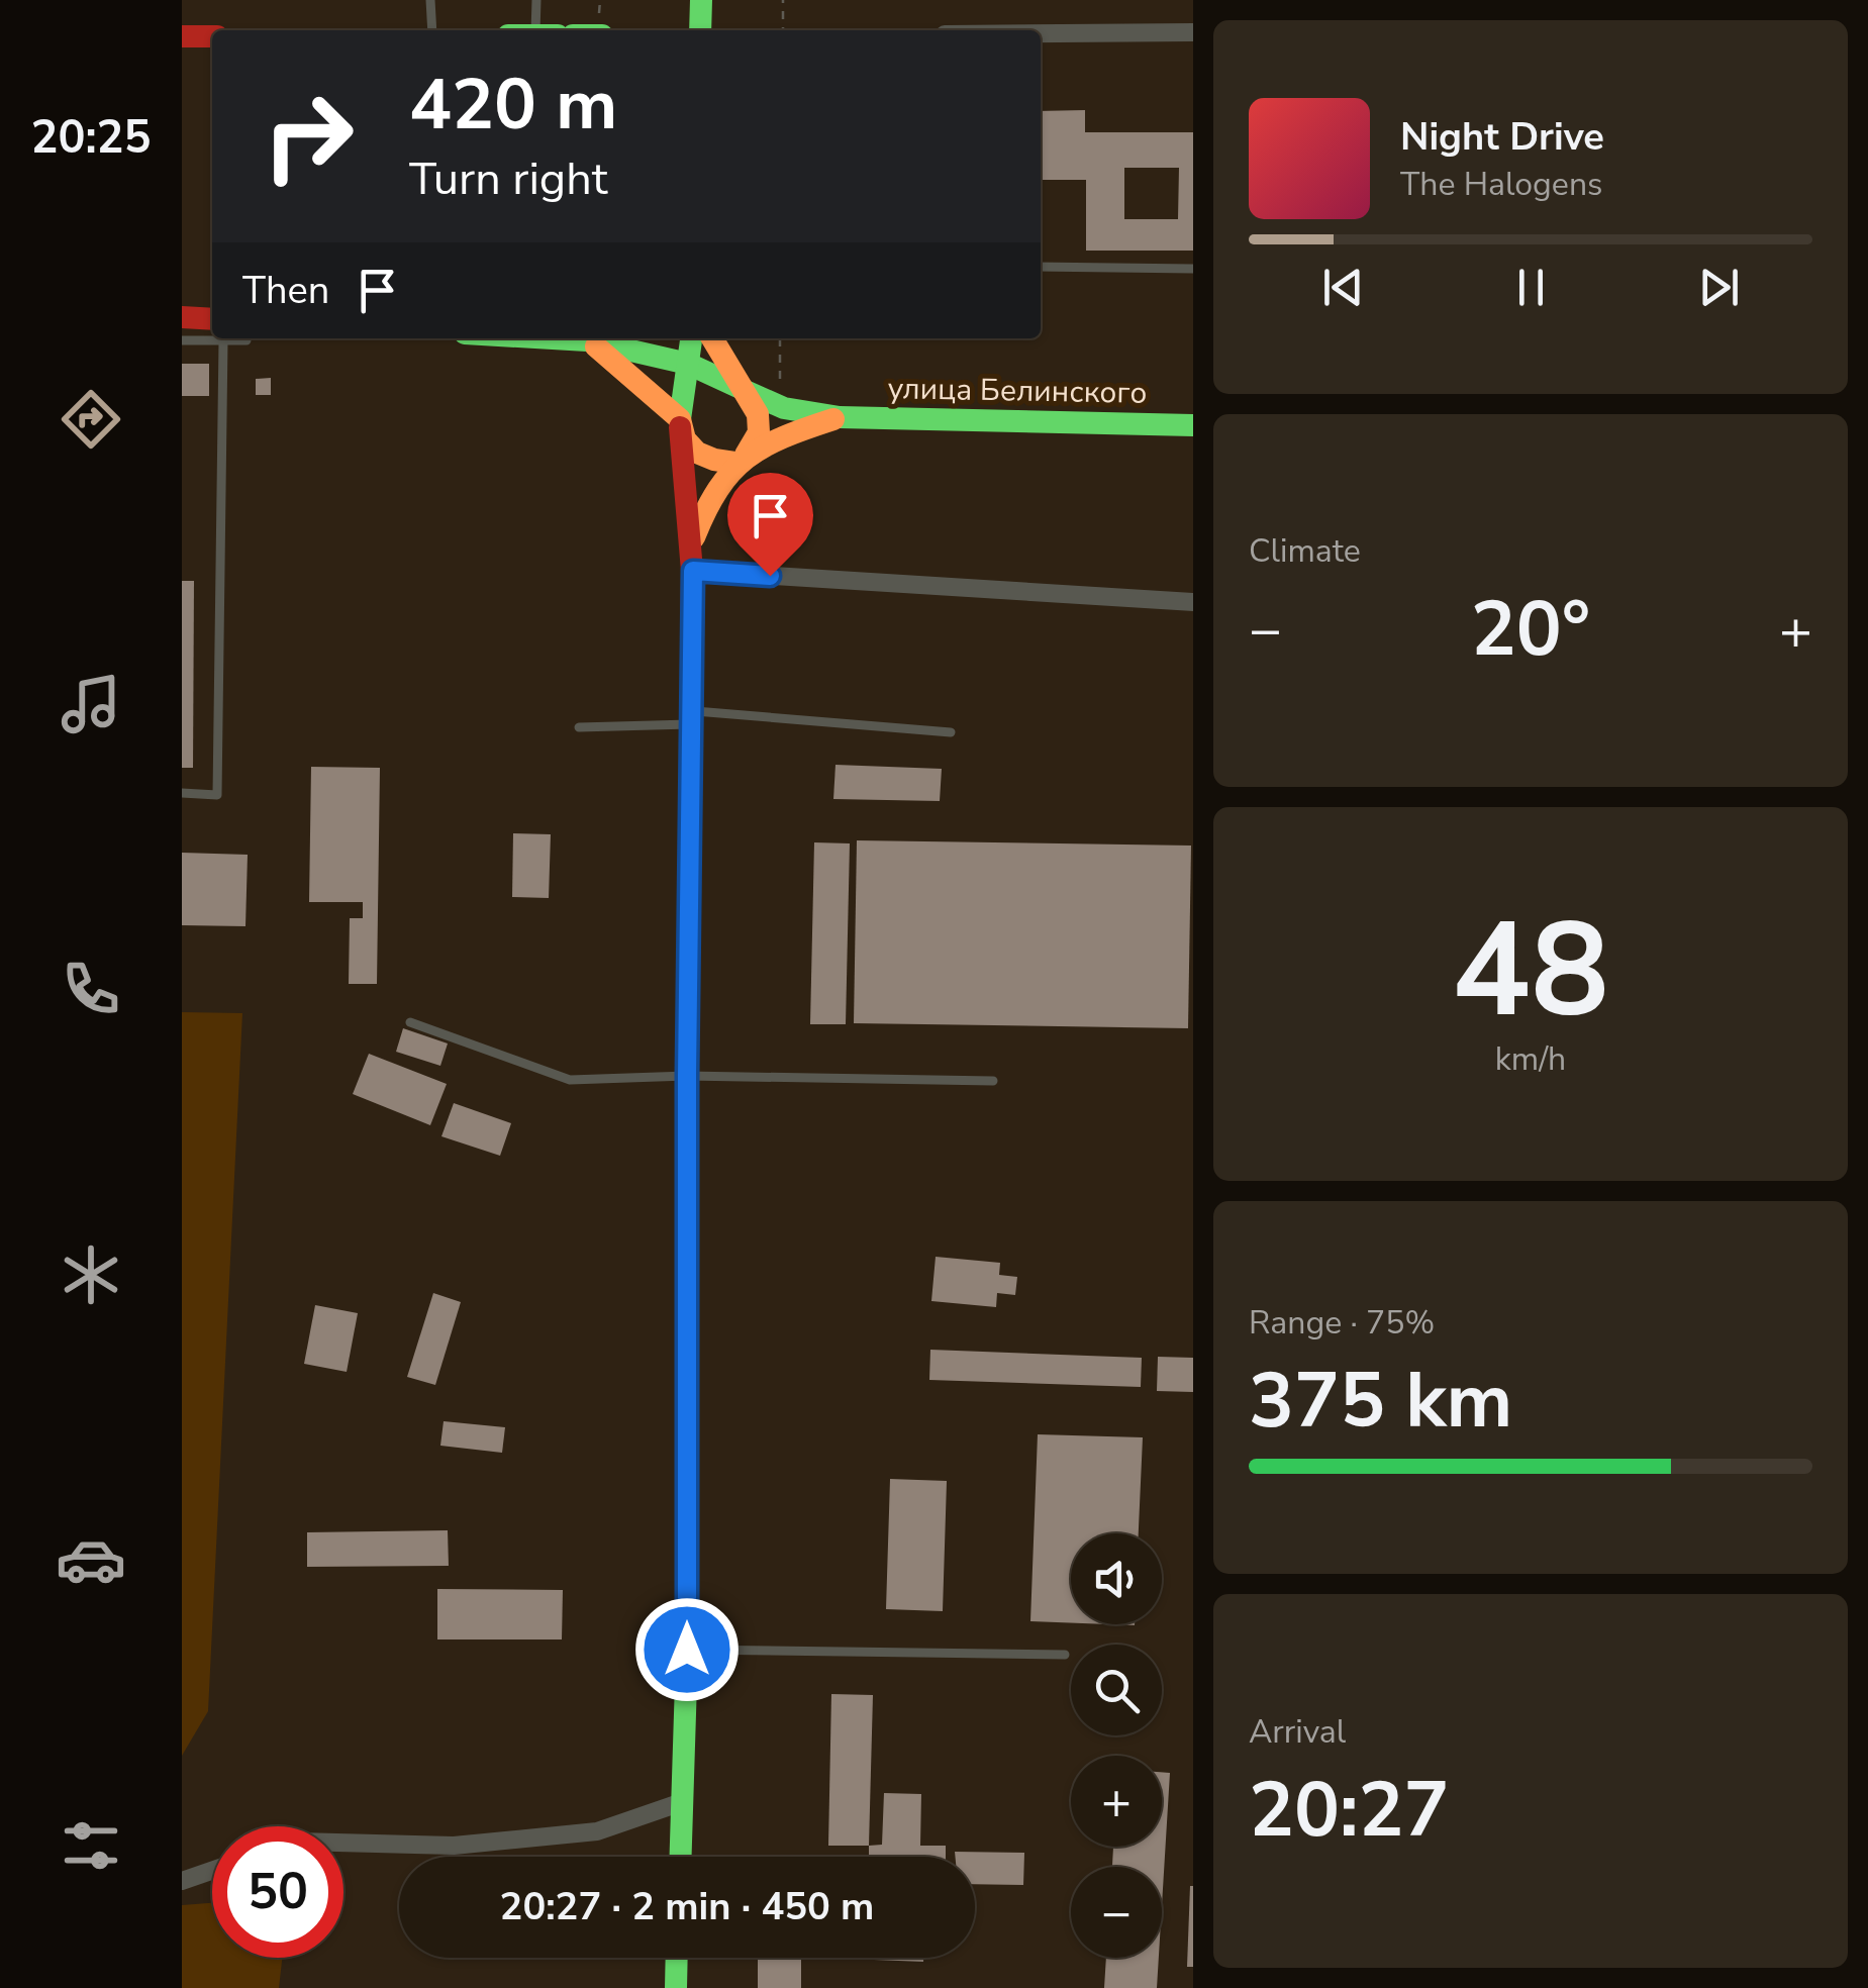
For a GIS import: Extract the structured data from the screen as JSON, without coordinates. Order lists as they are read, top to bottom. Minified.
{"streets":{"main road":["улица Белинского"]},"page":{"tabs":"20:25","turn":["420 m","Turn right"],"song":["Night Drive","The Halogens"],"then":"Then","tile":["Climate",["48","km/h"],["Range · 75%","375 km"],["Arrival","20:27"]],"heat":["−","20°","+"],"map_buttons":["+","−"],"limit":"50","trip":"20:27 · 2 min · 450 m"}}
